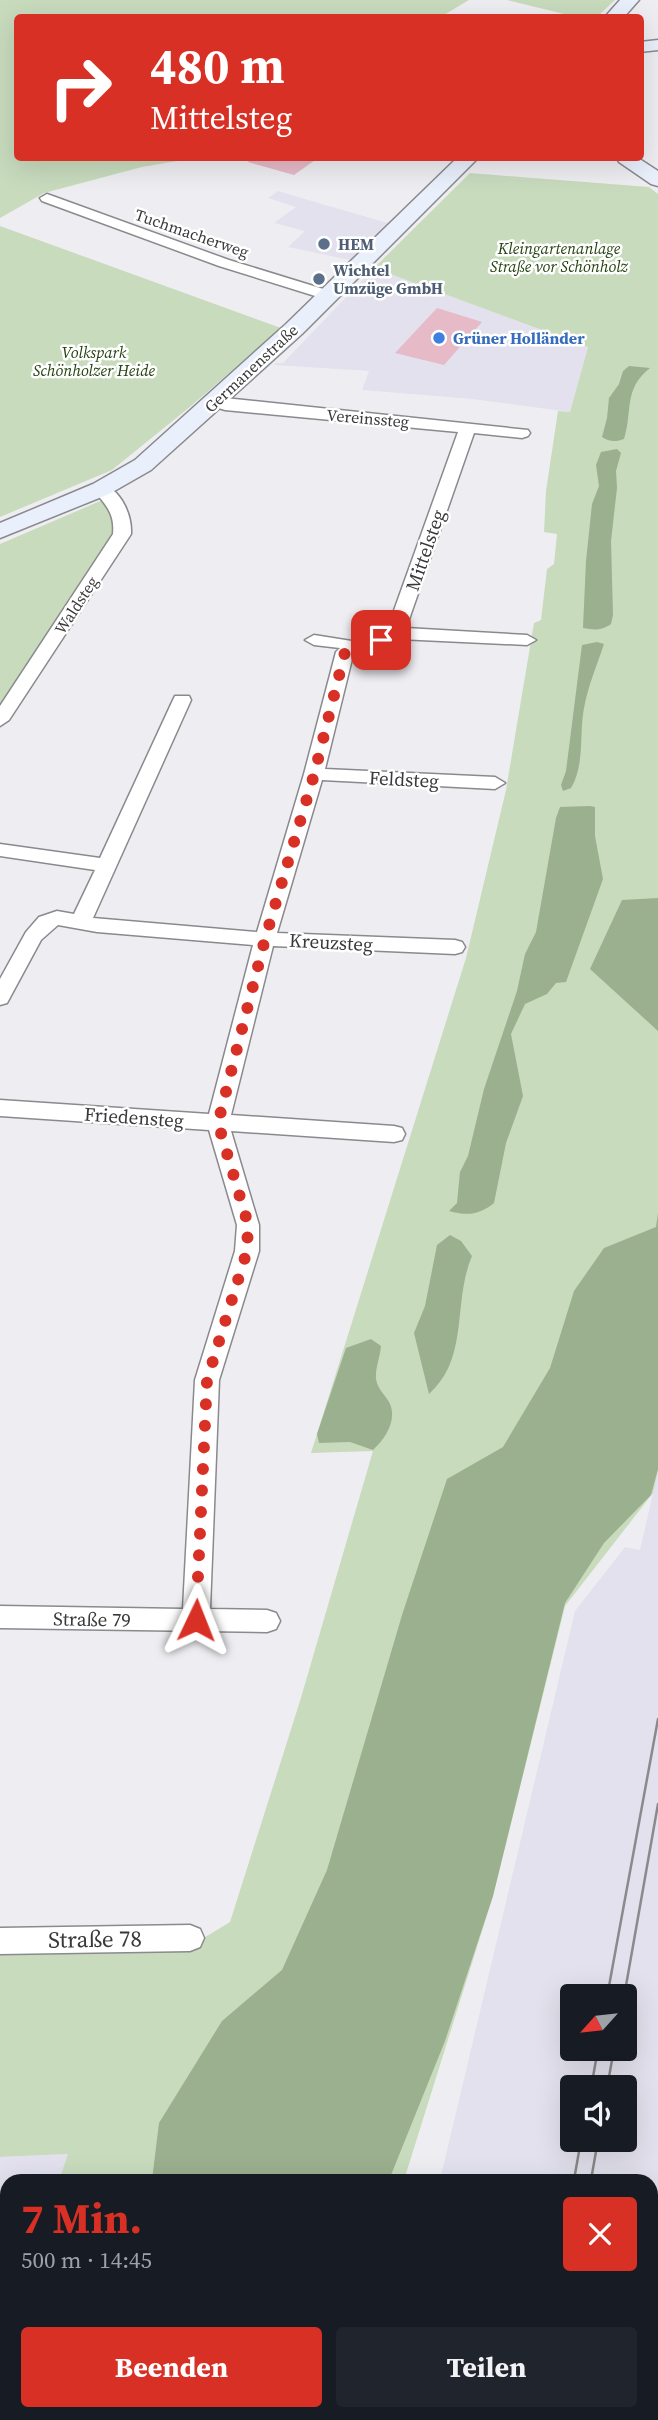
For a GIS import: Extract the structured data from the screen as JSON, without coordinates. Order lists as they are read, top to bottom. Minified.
{"streets":{"main road":["Germanenstraße"],"street":["Tuchmacherweg","Vereinssteg","Mittelsteg","Waldsteg","Feldsteg","Kreuzsteg","Friedensteg","Straße 79","Straße 78"]},"crossings":[["Tuchmacherweg","Germanenstraße"],["Germanenstraße","Vereinssteg"],["Germanenstraße","Waldsteg"],["Vereinssteg","Mittelsteg"]],"parks":["Kleingartenanlage Straße vor Schönholz","Volkspark Schönholzer Heide"],"places":["HEM","Wichtel Umzüge GmbH","Grüner Holländer"],"north":"bottom left","page":{"turn":["480 m","Mittelsteg"],"heading":["7 Min.","500 m · 14:45"],"buttons":["Beenden","Teilen"]}}
